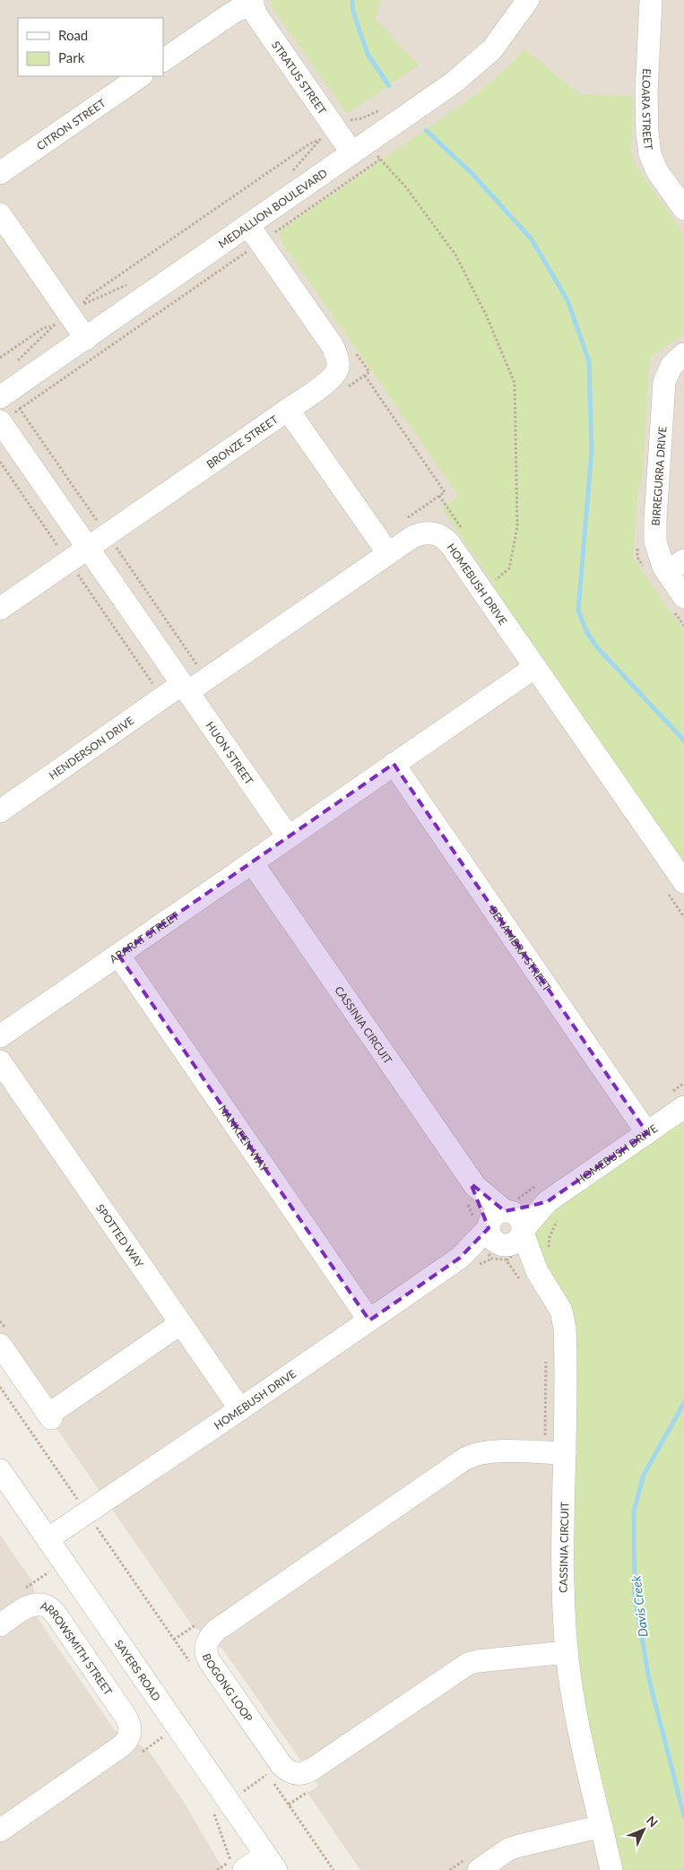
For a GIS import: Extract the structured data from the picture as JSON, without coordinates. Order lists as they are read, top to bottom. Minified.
{"streets":{"street":["STRATUS STREET","ELOARA STREET","CITRON STREET","MEDALLION BOULEVARD","BRONZE STREET","BIRREGURRA DRIVE","HOMEBUSH DRIVE","HENDERSON DRIVE","HUON STREET","ARARAT STREET","BENAMBRA STREET","CASSINIA CIRCUIT","NANKEEN WAY","SPOTTED WAY","ARROWSMITH STREET","SAYERS ROAD","BOGONG LOOP"]},"crossings":[["STRATUS STREET","MEDALLION BOULEVARD"],["MEDALLION BOULEVARD","BRONZE STREET"],["BRONZE STREET","HUON STREET"],["HOMEBUSH DRIVE","HENDERSON DRIVE"],["HOMEBUSH DRIVE","HUON STREET"],["HOMEBUSH DRIVE","BENAMBRA STREET"],["HOMEBUSH DRIVE","CASSINIA CIRCUIT"],["HOMEBUSH DRIVE","NANKEEN WAY"],["HOMEBUSH DRIVE","SPOTTED WAY"],["HOMEBUSH DRIVE","SAYERS ROAD"],["HENDERSON DRIVE","HUON STREET"],["HUON STREET","ARARAT STREET"],["ARARAT STREET","CASSINIA CIRCUIT"],["ARARAT STREET","NANKEEN WAY"],["CASSINIA CIRCUIT","BOGONG LOOP"]],"water":["Davis Creek"],"legend":["Road","Park"],"north":"top right"}
